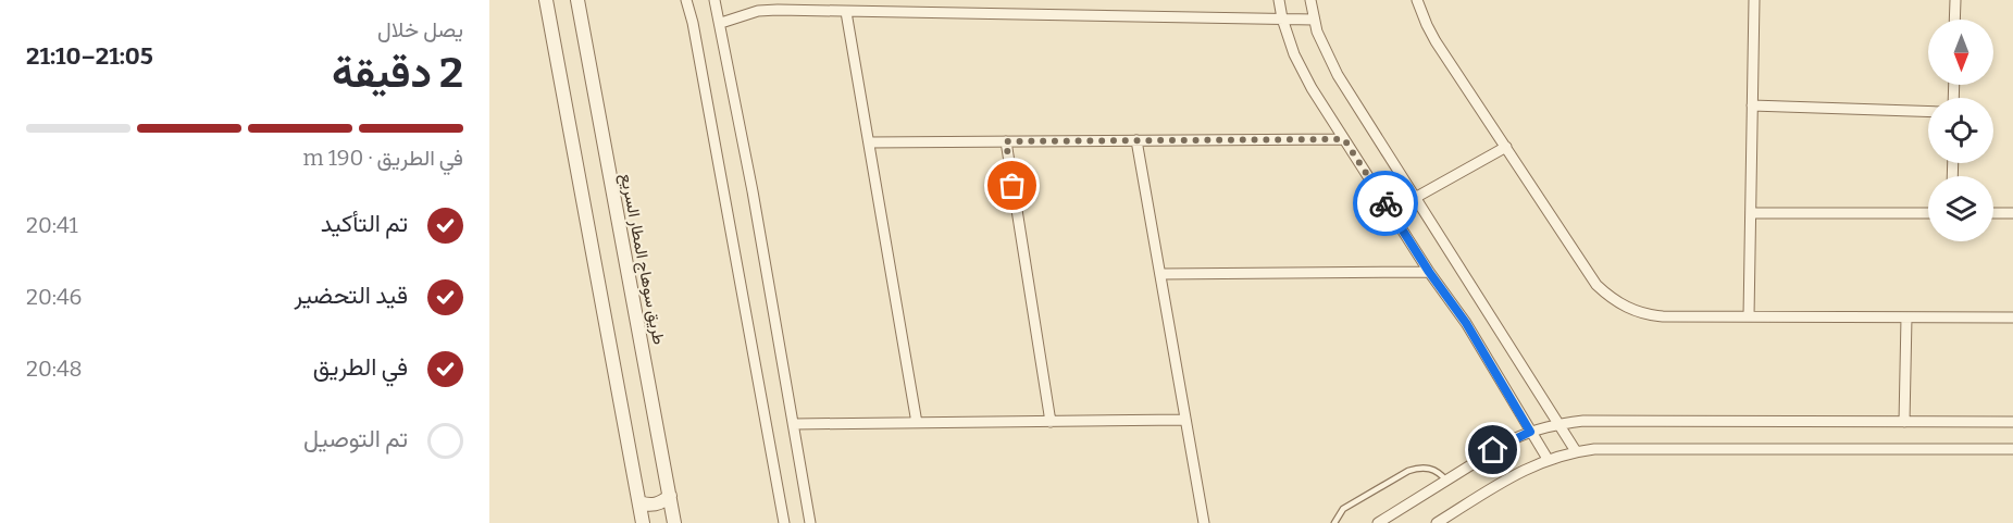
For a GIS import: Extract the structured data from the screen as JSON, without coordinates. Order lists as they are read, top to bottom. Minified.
{"streets":{"street":["طريق سوهاج المطار السريع"]},"north":"bottom","page":{"heading":["2 دقيقة","يصل خلال","21:05–21:10"],"bar":"في الطريق · 190 m","list":[["تم التأكيد","20:41"],["قيد التحضير","20:46"],["في الطريق","20:48"],"تم التوصيل"]}}
